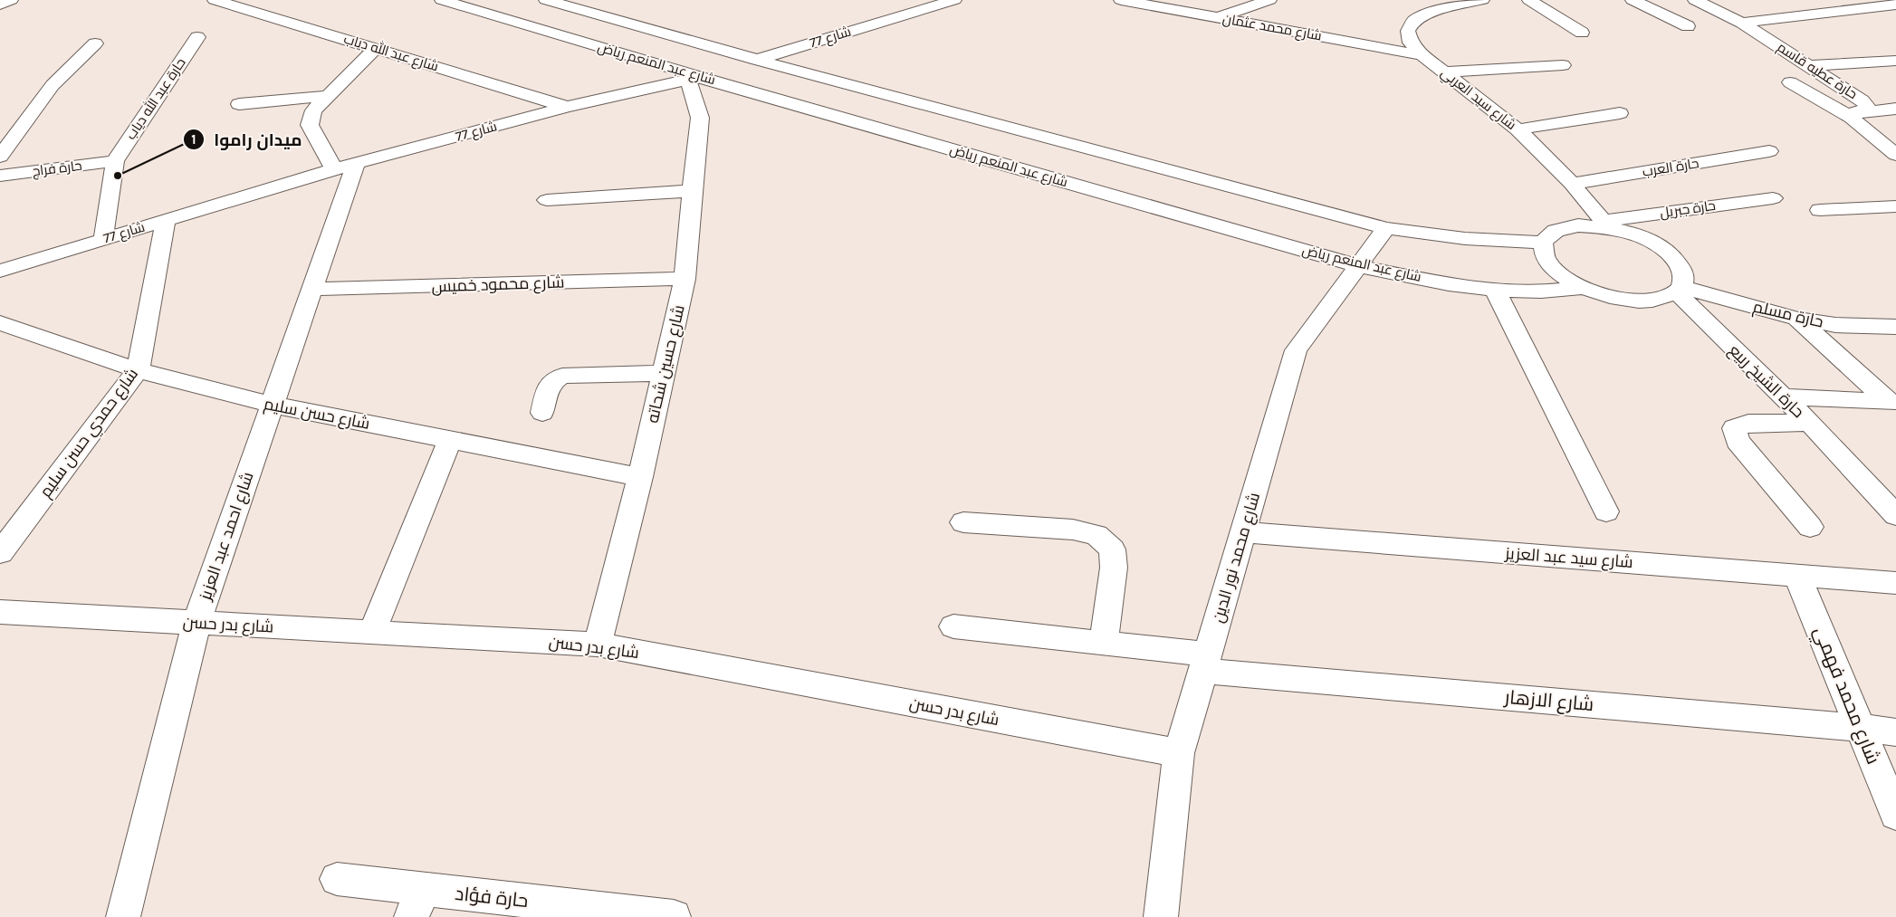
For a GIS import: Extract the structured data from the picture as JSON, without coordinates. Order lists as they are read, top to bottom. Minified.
{"streets":{"street":["شارع محمد عثمان","شارع 77","شارع عبد الله دياب","شارع عبد المنعم رياض","حارة عطيه قاسم","حارة عبد الله دياب","شارع سيد العربي","حارة العرب","حارة فراج","حارة جبريل","شارع محمود خميس","حارة مسلم","شارع حسين شحاته","حارة الشيخ ربيع","شارع حسن سليم","شارع حمدي حسن سليم","شارع احمد عبد العزيز","شارع محمد نور الدين","شارع سيد عبد العزيز","شارع بدر حسن","شارع محمد فهمي","شارع الازهار","حارة فؤاد"]},"crossings":[["شارع محمد عثمان","شارع سيد العربي"],["شارع 77","شارع عبد الله دياب"],["شارع 77","شارع عبد المنعم رياض"],["شارع 77","شارع حسين شحاته"],["شارع 77","شارع حمدي حسن سليم"],["شارع 77","شارع احمد عبد العزيز"],["شارع عبد المنعم رياض","شارع حسين شحاته"],["شارع عبد المنعم رياض","شارع محمد نور الدين"],["حارة عبد الله دياب","حارة فراج"],["شارع سيد العربي","حارة العرب"],["شارع سيد العربي","حارة جبريل"],["شارع محمود خميس","شارع حسين شحاته"],["شارع محمود خميس","شارع احمد عبد العزيز"],["حارة مسلم","حارة الشيخ ربيع"],["شارع حسين شحاته","شارع حسن سليم"],["شارع حسين شحاته","شارع بدر حسن"],["شارع حسن سليم","شارع حمدي حسن سليم"],["شارع حسن سليم","شارع احمد عبد العزيز"],["شارع احمد عبد العزيز","شارع بدر حسن"],["شارع محمد نور الدين","شارع سيد عبد العزيز"],["شارع محمد نور الدين","شارع بدر حسن"],["شارع محمد نور الدين","شارع الازهار"],["شارع سيد عبد العزيز","شارع محمد فهمي"],["شارع محمد فهمي","شارع الازهار"]],"places":["ميدان راموا"]}
